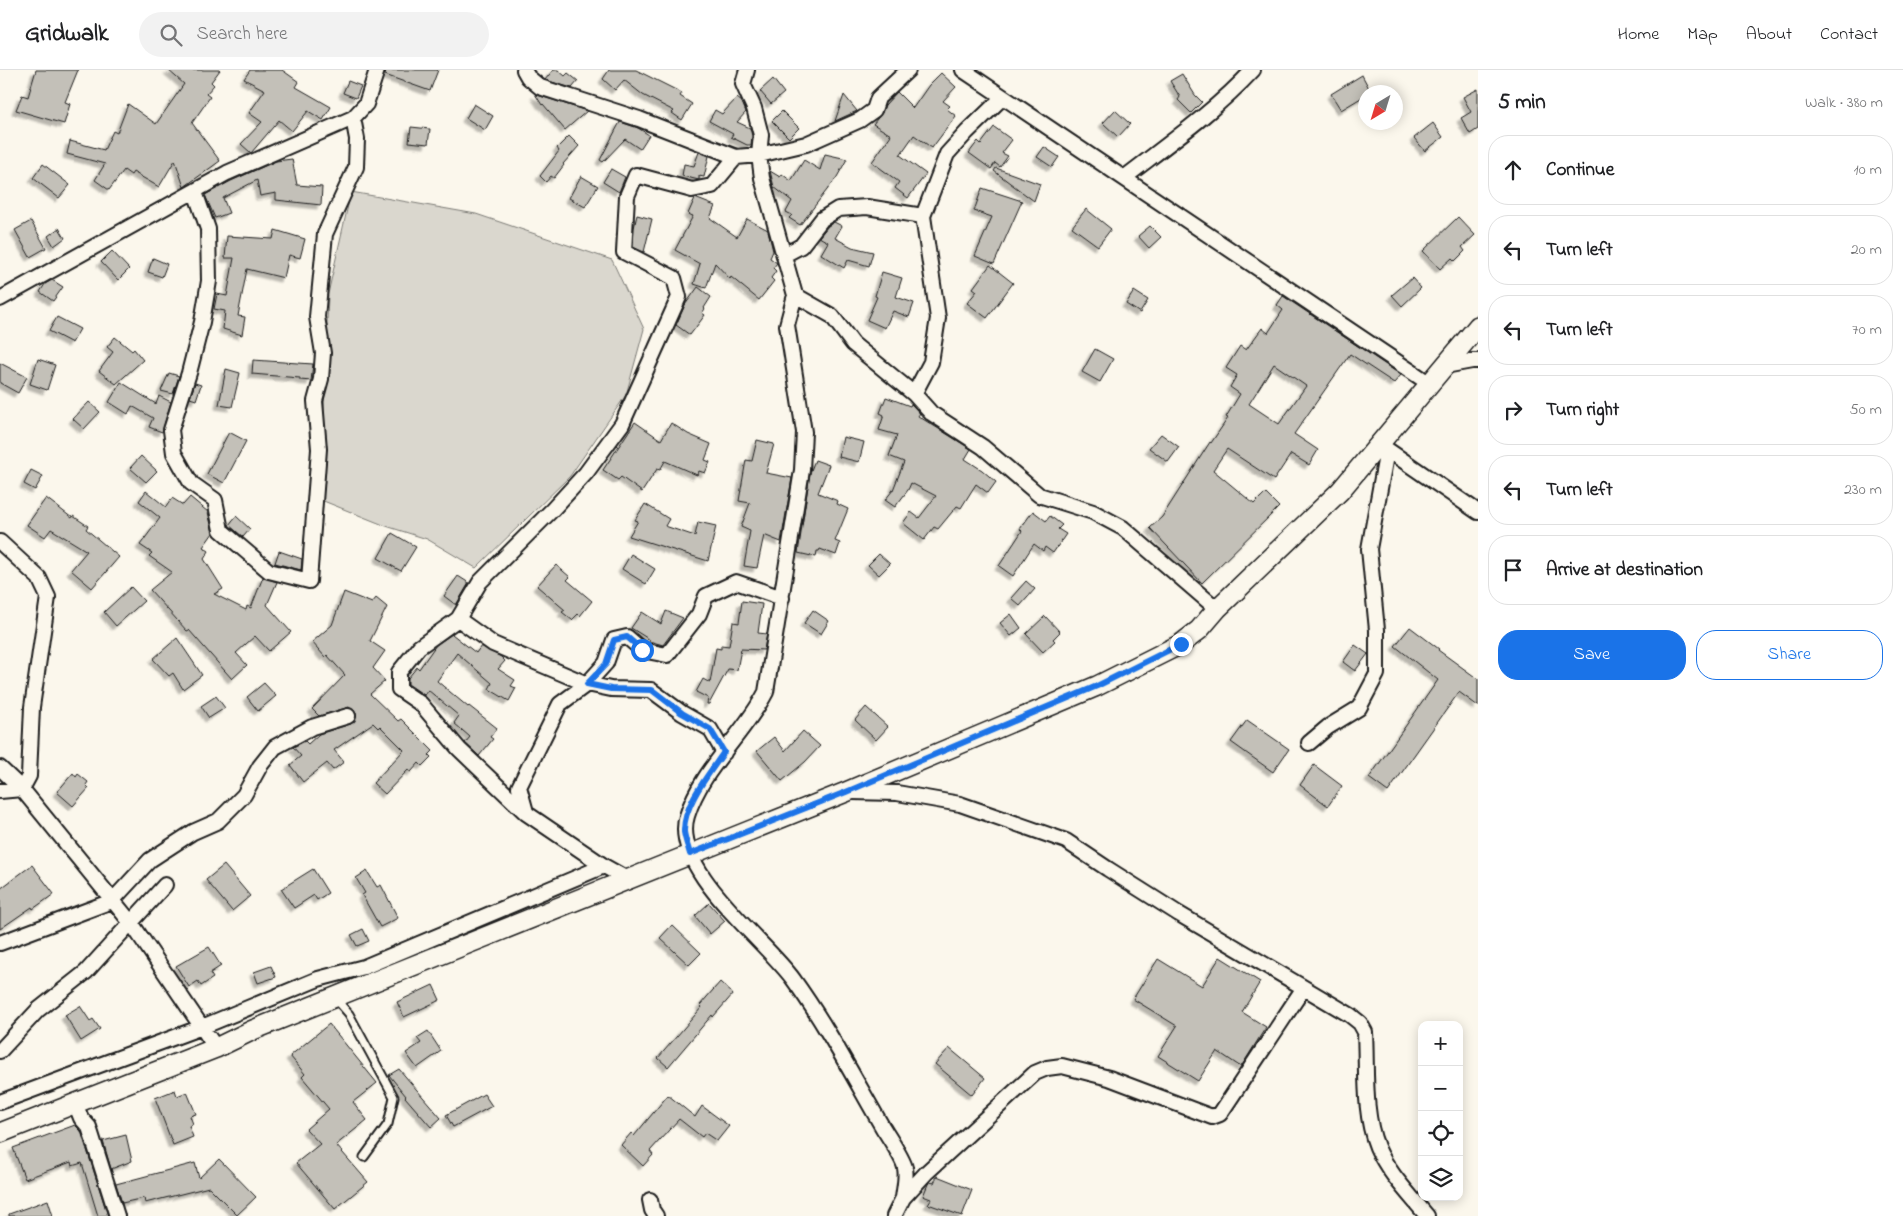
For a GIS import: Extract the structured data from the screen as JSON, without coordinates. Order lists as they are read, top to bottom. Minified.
{"north":"bottom left","page":{"header":"Gridwalk","search":"Search here","nav":["Home","Map","About","Contact"],"heading":["5 min","Walk · 380 m"],"list":[["Continue","10 m"],["Turn left","20 m"],["Turn left","70 m"],["Turn right","50 m"],["Turn left","230 m"],"Arrive at destination"],"buttons":["Save","Share"],"map_buttons":["+","−"]}}
